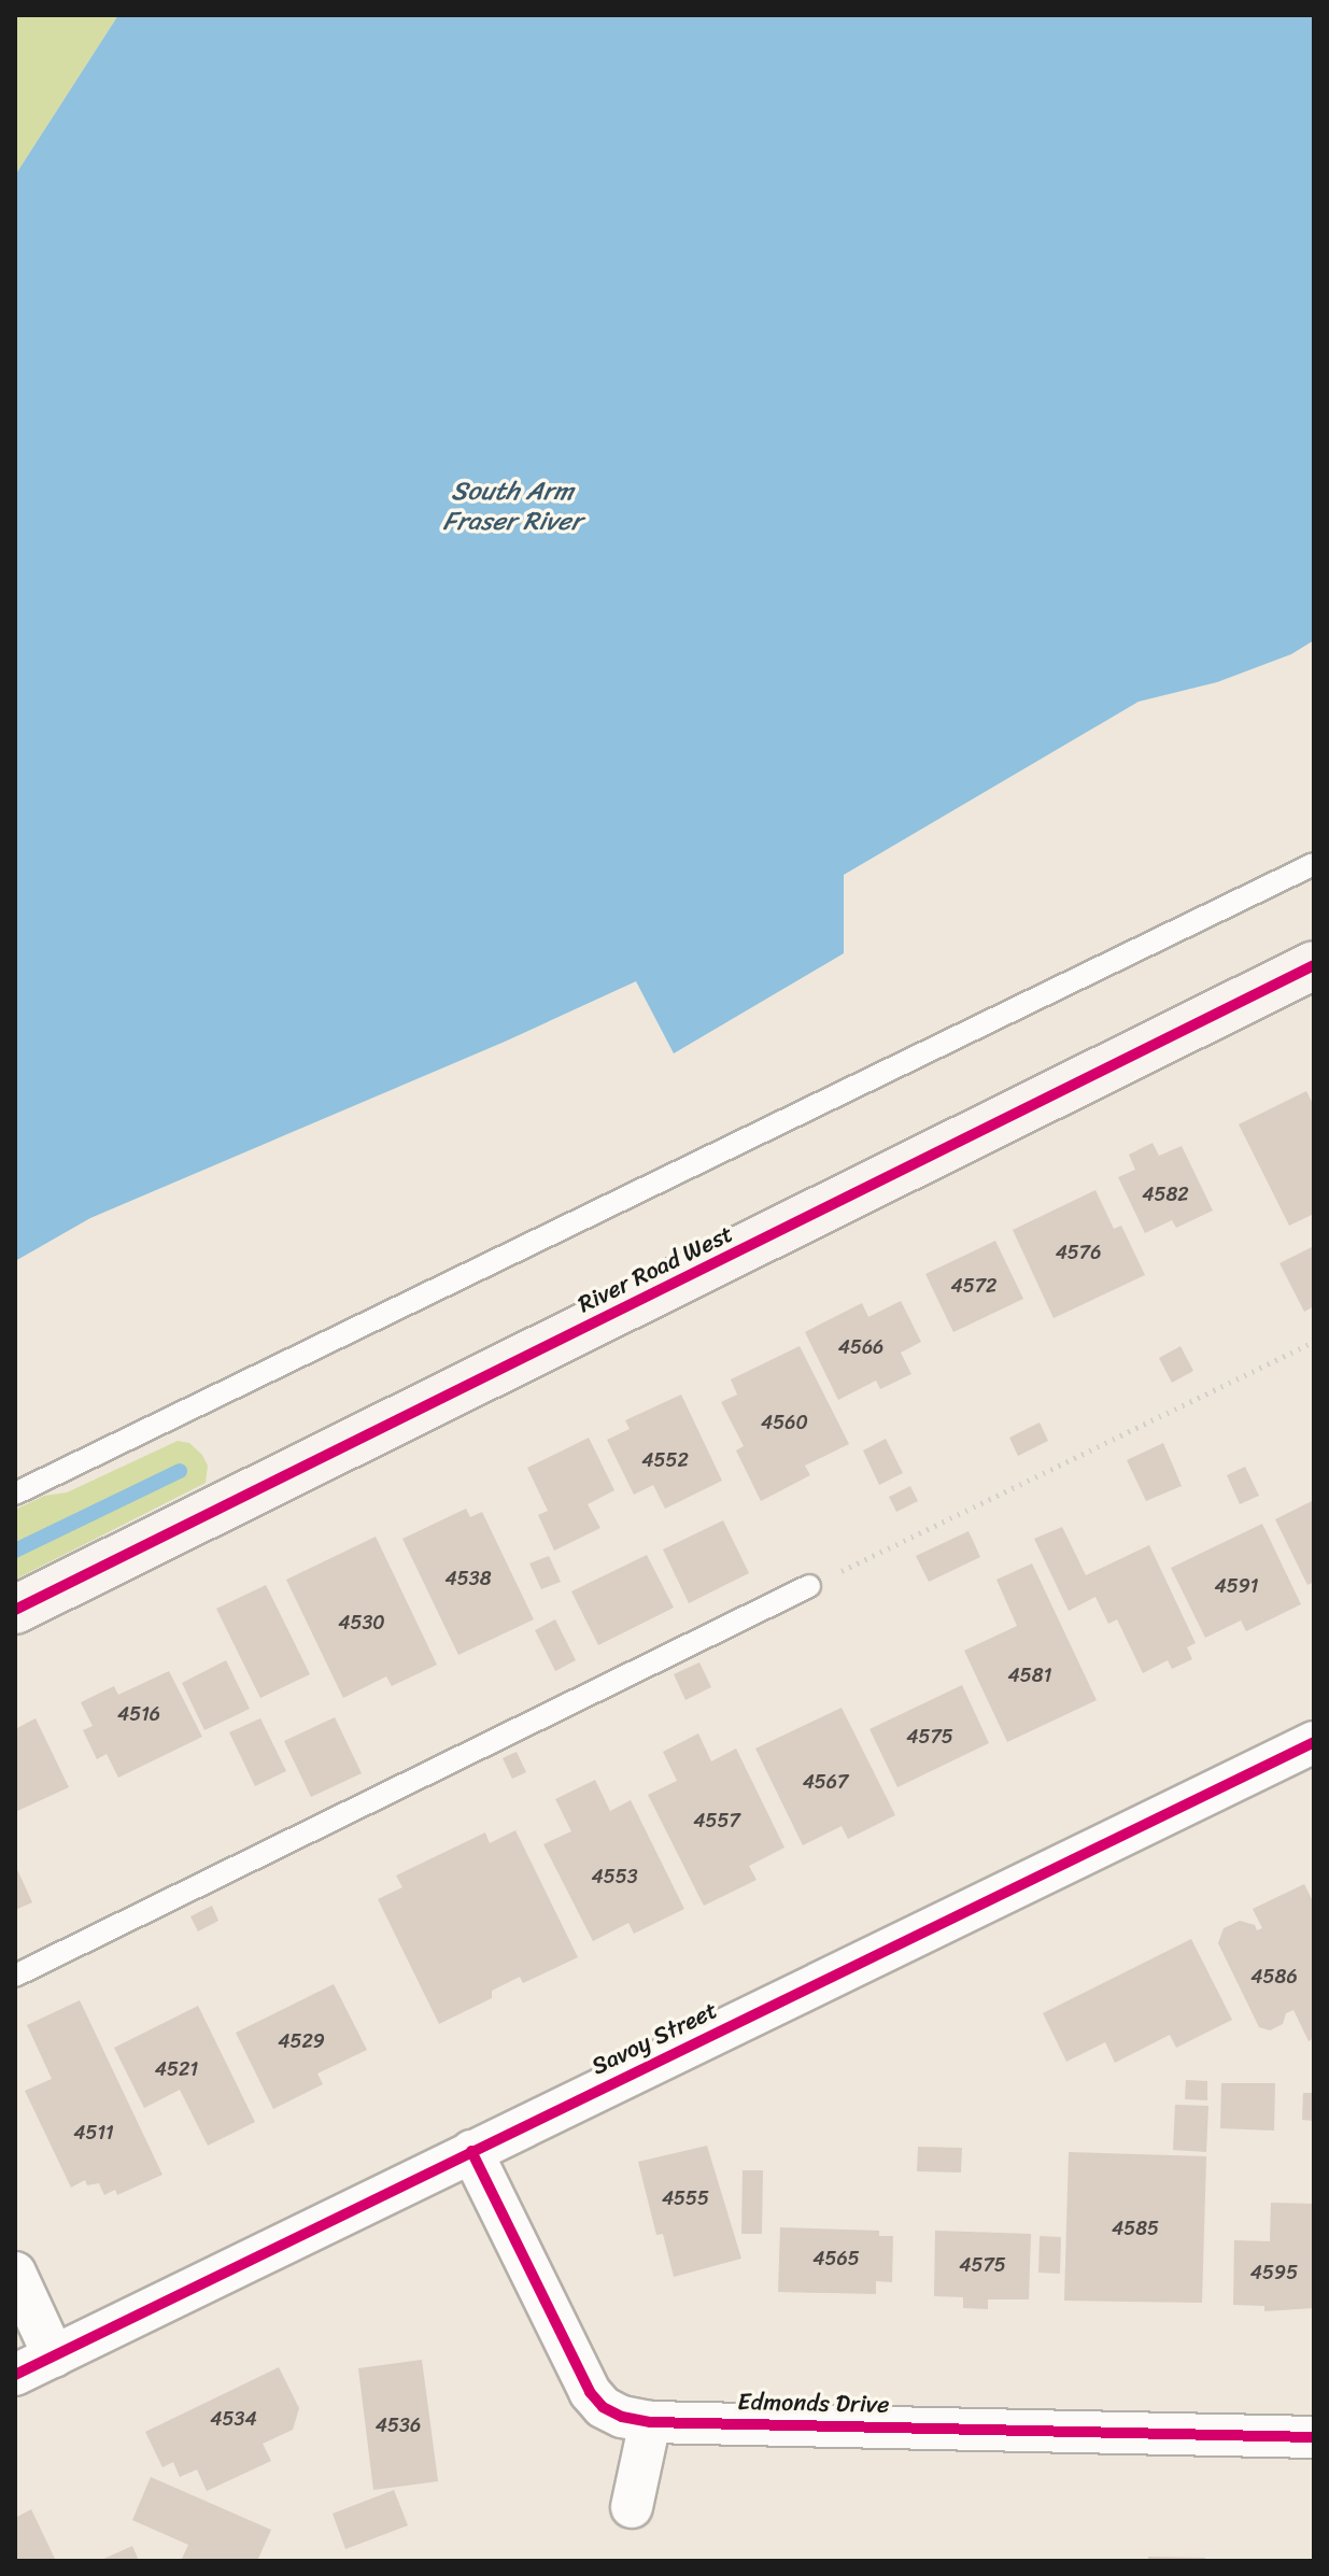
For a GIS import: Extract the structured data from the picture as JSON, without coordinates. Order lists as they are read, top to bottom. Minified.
{"streets":{"main road":["River Road West"],"street":["Savoy Street","Edmonds Drive"]},"crossings":[["Savoy Street","Edmonds Drive"]],"water":["South Arm Fraser River"],"house_numbers":["4582","4576","4572","4566","4560","4552","4538","4591","4530","4581","4516","4575","4567","4557","4553","4586","4529","4521","4511","4555","4585","4565","4575","4595","4534","4536"]}
